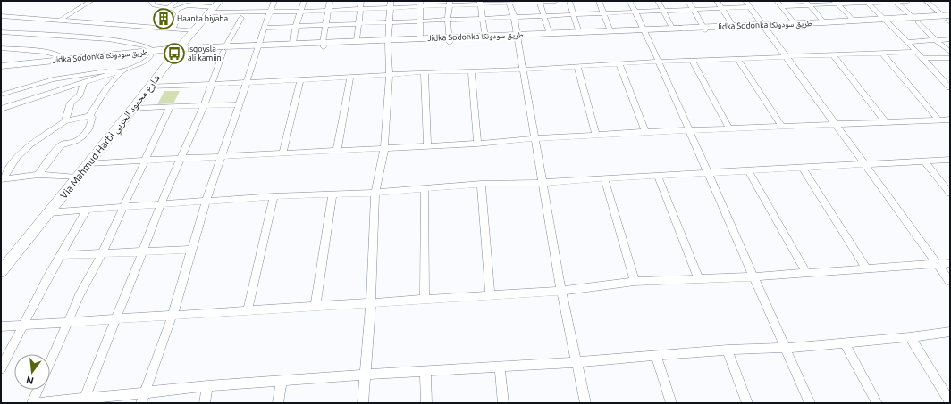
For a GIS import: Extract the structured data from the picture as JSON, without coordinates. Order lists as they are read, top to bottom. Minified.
{"streets":{"main road":["Jidka Sodonka طريق سودونكا","Via Mahmud Harbi شارع محمود الحربي"]},"crossings":[["Jidka Sodonka طريق سودونكا","Via Mahmud Harbi شارع محمود الحربي"]],"places":{"building":["Haanta biyaha"],"bus stop":["isgoysla ali kamiin"]},"north":"bottom"}
